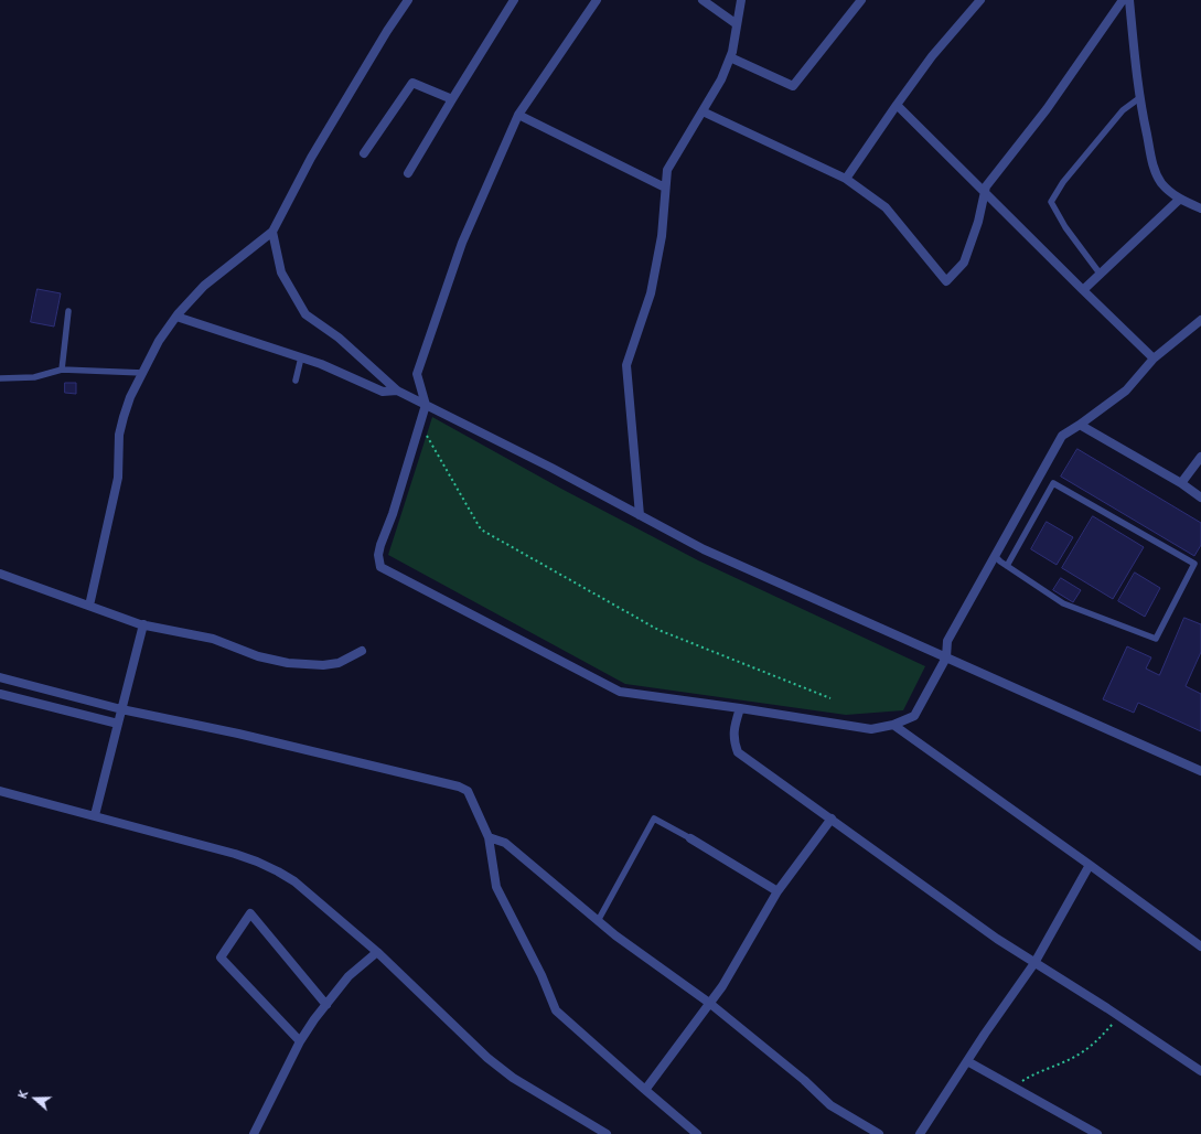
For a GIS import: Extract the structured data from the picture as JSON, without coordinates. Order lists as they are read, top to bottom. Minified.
{"north":"left"}
